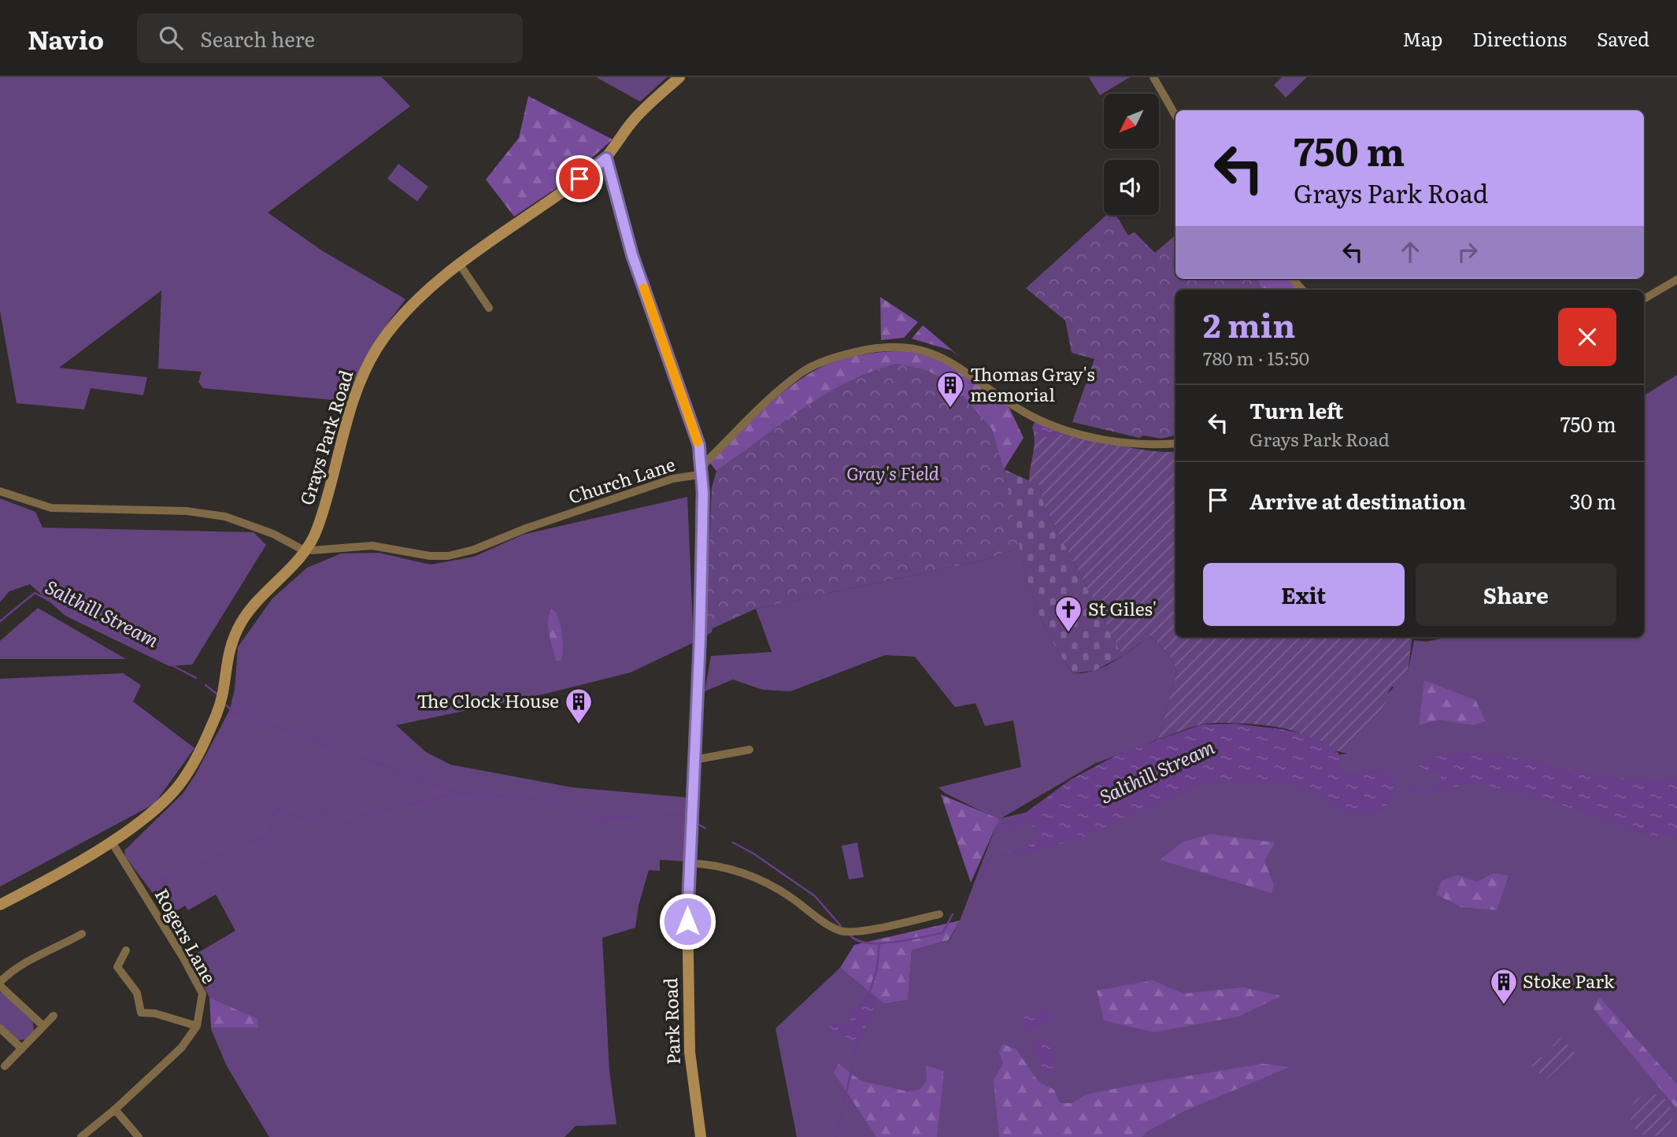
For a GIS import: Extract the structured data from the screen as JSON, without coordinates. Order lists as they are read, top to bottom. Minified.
{"streets":{"main road":["Grays Park Road","Park Road"],"street":["Church Lane","Rogers Lane"]},"crossings":[["Grays Park Road","Church Lane"],["Grays Park Road","Rogers Lane"],["Grays Park Road","Park Road"],["Church Lane","Park Road"]],"water":["Salthill Stream"],"parks":["Gray's Field"],"places":{"building":["Thomas Gray's memorial","The Clock House","Stoke Park"],"church":["St Giles'"]},"north":"bottom left","page":{"header":"Navio","search":"Search here","nav":["Map","Directions","Saved"],"turn":["750 m","Grays Park Road"],"heading":["2 min","780 m · 15:50"],"list":[{"name":"Turn left","note":"Grays Park Road","value":"750 m"},{"name":"Arrive at destination","value":"30 m"}],"buttons":["Exit","Share"]}}
